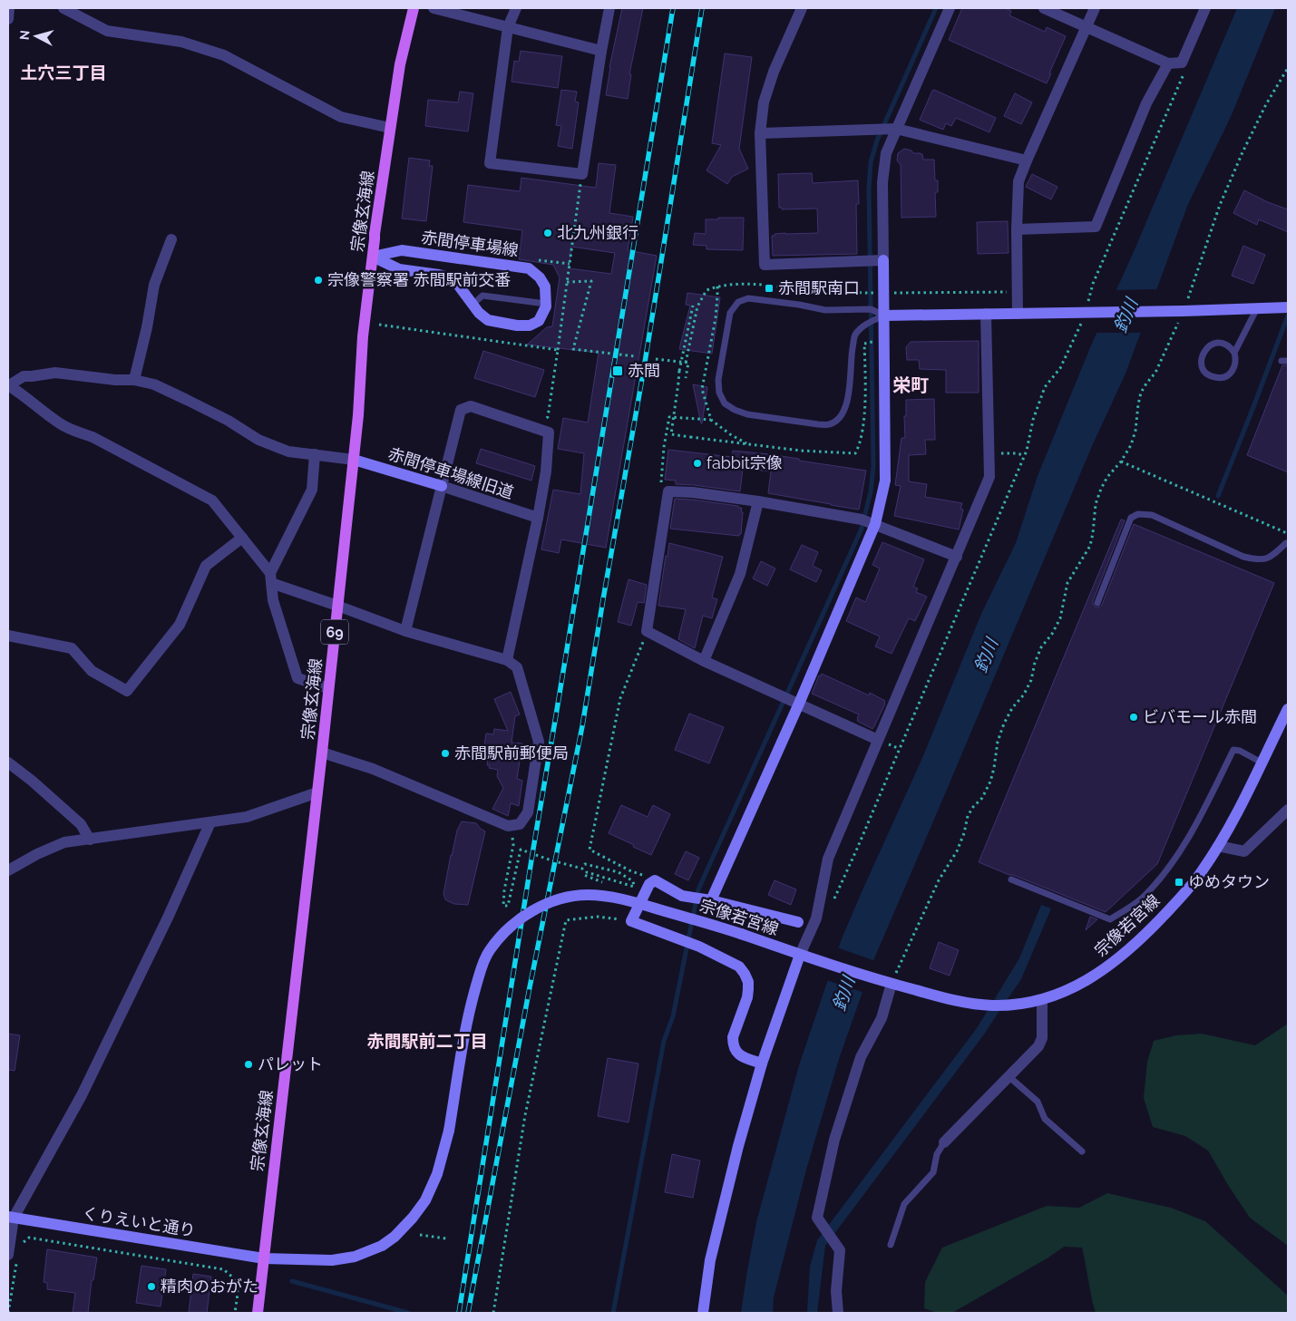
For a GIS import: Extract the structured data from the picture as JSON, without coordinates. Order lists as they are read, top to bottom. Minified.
{"streets":{"main road":["宗像玄海線","69"],"street":["赤間停車場線","赤間停車場線旧道","宗像若宮線","くりえいと通り"]},"crossings":[["宗像玄海線","赤間停車場線"],["宗像玄海線","赤間停車場線旧道"],["宗像玄海線","宗像若宮線"],["宗像玄海線","くりえいと通り"],["宗像若宮線","くりえいと通り"]],"districts":["土穴三丁目","栄町","赤間駅前二丁目"],"water":["釣川"],"places":{"other":["北九州銀行","宗像警察署 赤間駅前交番","fabbit宗像","ビバモール赤間","赤間駅前郵便局","パレット","精肉のおがた"],"transit":["赤間駅南口","赤間","ゆめタウン"]},"north":"left"}
